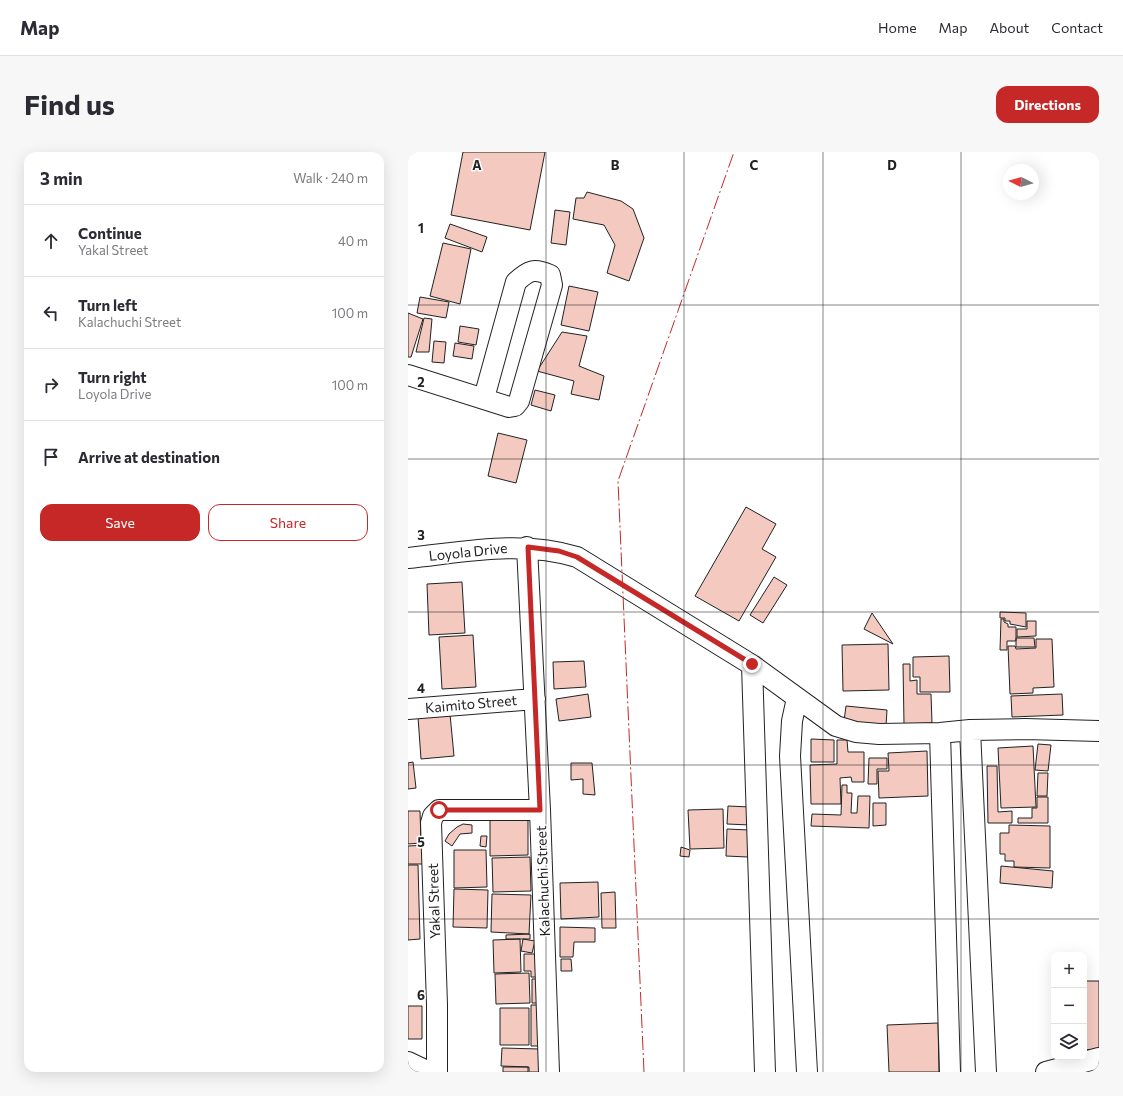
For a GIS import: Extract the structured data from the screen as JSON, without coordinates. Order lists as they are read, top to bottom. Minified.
{"streets":{"street":["Loyola Drive","Kaimito Street","Kalachuchi Street","Yakal Street"]},"crossings":[["Loyola Drive","Kalachuchi Street"],["Kaimito Street","Kalachuchi Street"],["Kalachuchi Street","Yakal Street"]],"north":"left","page":{"header":"Map","nav":["Home","Map","About","Contact"],"buttons":["Directions",["Save","Share"]],"title":"Find us","heading":["3 min","Walk · 240 m"],"list":[["Continue","Yakal Street","40 m"],["Turn left","Kalachuchi Street","100 m"],["Turn right","Loyola Drive","100 m"],"Arrive at destination"],"map_buttons":["+","−"]},"grid":{"columns":["A","B","C","D"],"rows":["1","2","3","4","5","6"]}}
